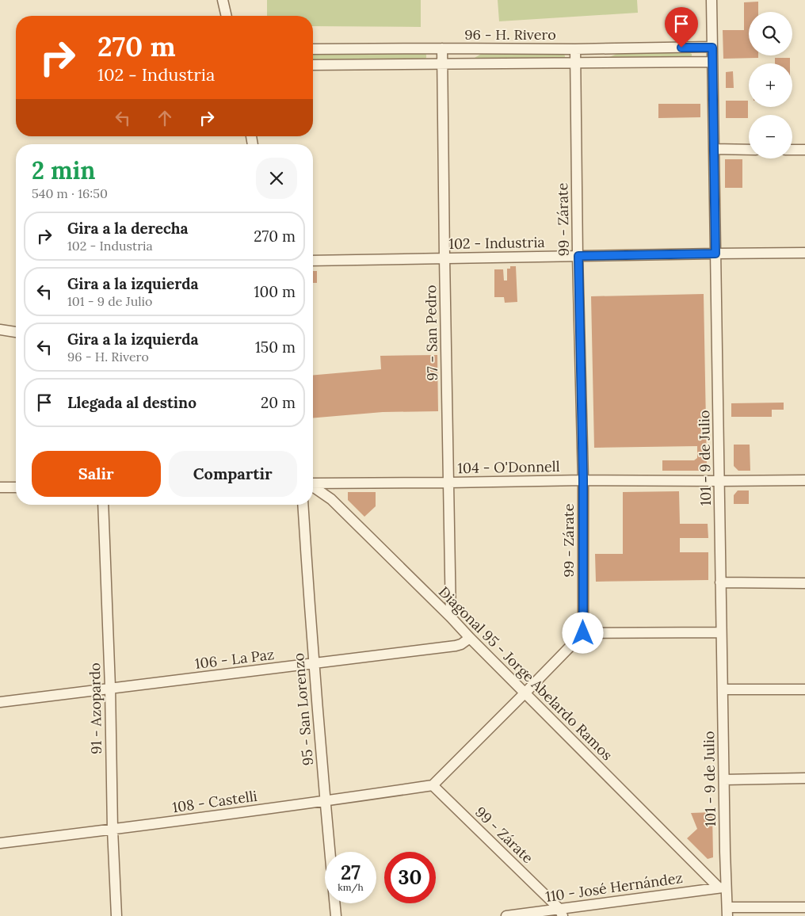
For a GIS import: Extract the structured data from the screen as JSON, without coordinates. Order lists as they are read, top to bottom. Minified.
{"streets":{"street":["96 - H. Rivero","99 - Zárate","102 - Industria","97 - San Pedro","101 - 9 de Julio","104 - O'Donnell","106 - La Paz","Diagonal 95 - Jorge Abelardo Ramos","91 - Azopardo","95 - San Lorenzo","108 - Castelli","110 - José Hernández"]},"crossings":[["96 - H. Rivero","99 - Zárate"],["96 - H. Rivero","97 - San Pedro"],["96 - H. Rivero","101 - 9 de Julio"],["99 - Zárate","102 - Industria"],["99 - Zárate","104 - O'Donnell"],["99 - Zárate","108 - Castelli"],["99 - Zárate","110 - José Hernández"],["102 - Industria","97 - San Pedro"],["102 - Industria","101 - 9 de Julio"],["97 - San Pedro","104 - O'Donnell"],["97 - San Pedro","Diagonal 95 - Jorge Abelardo Ramos"],["101 - 9 de Julio","104 - O'Donnell"],["101 - 9 de Julio","Diagonal 95 - Jorge Abelardo Ramos"],["101 - 9 de Julio","110 - José Hernández"],["106 - La Paz","Diagonal 95 - Jorge Abelardo Ramos"],["106 - La Paz","91 - Azopardo"],["106 - La Paz","95 - San Lorenzo"],["Diagonal 95 - Jorge Abelardo Ramos","110 - José Hernández"],["91 - Azopardo","108 - Castelli"],["95 - San Lorenzo","108 - Castelli"]],"page":{"map_buttons":["+","−"],"turn":["270 m","102 - Industria"],"heading":["2 min","540 m · 16:50"],"list":[{"name":"Gira a la derecha","note":"102 - Industria","value":"270 m"},{"name":"Gira a la izquierda","note":"101 - 9 de Julio","value":"100 m"},{"name":"Gira a la izquierda","note":"96 - H. Rivero","value":"150 m"},{"name":"Llegada al destino","value":"20 m"}],"buttons":["Salir","Compartir"],"speed":"27 km/h","limit":"30"}}
